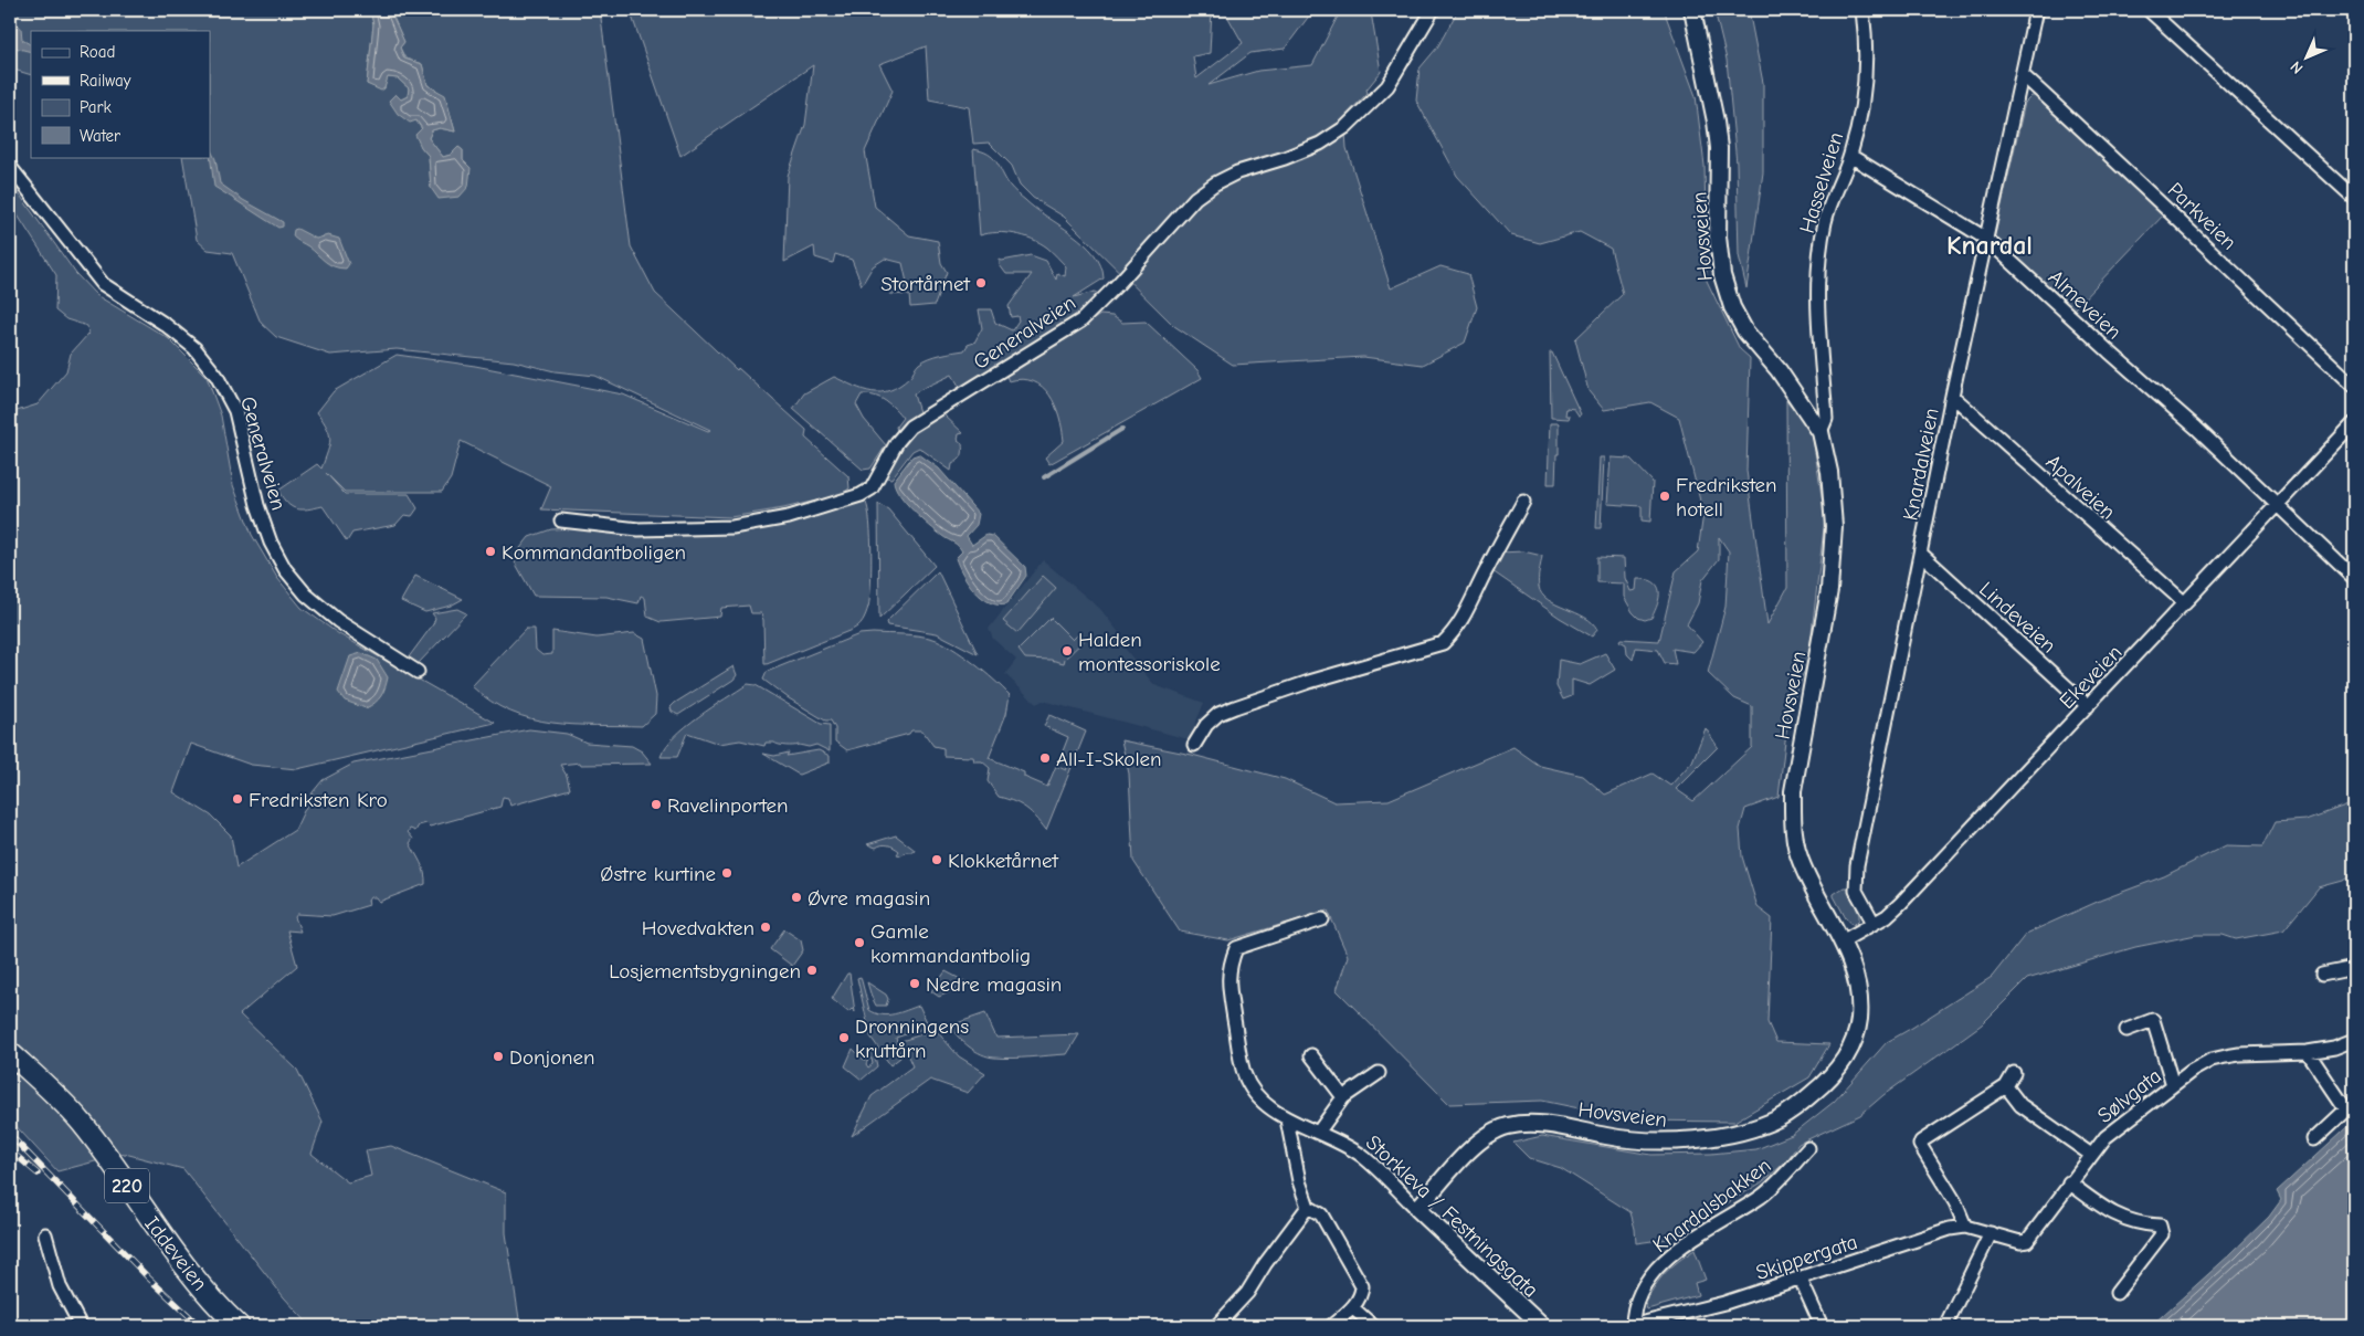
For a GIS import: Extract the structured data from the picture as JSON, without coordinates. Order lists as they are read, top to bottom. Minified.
{"streets":{"main road":["220","Iddeveien"],"street":["Hasselveien","Parkveien","Hovsveien","Almeveien","Generalveien","Knardalveien","Apalveien","Lindeveien","Ekeveien","Sølvgata","Knardalsbakken","Storkleva / Festningsgata","Skippergata"]},"crossings":[["Hasselveien","Hovsveien"],["Hasselveien","Almeveien"],["Parkveien","Knardalveien"],["Hovsveien","Ekeveien"],["Hovsveien","Storkleva / Festningsgata"],["Almeveien","Knardalveien"],["Almeveien","Ekeveien"],["Knardalveien","Apalveien"],["Knardalveien","Lindeveien"],["Knardalveien","Ekeveien"],["Apalveien","Ekeveien"],["Lindeveien","Ekeveien"],["Sølvgata","Skippergata"],["Knardalsbakken","Skippergata"]],"districts":["Knardal"],"places":["Stortårnet","Fredriksten hotell","Kommandantboligen","Halden montessoriskole","All-I-Skolen","Fredriksten Kro","Ravelinporten","Klokketårnet","Østre kurtine","Øvre magasin","Hovedvakten","Gamle kommandantbolig","Losjementsbygningen","Nedre magasin","Dronningens kruttårn","Donjonen"],"legend":["Road","Railway","Park","Water"],"north":"bottom left"}
